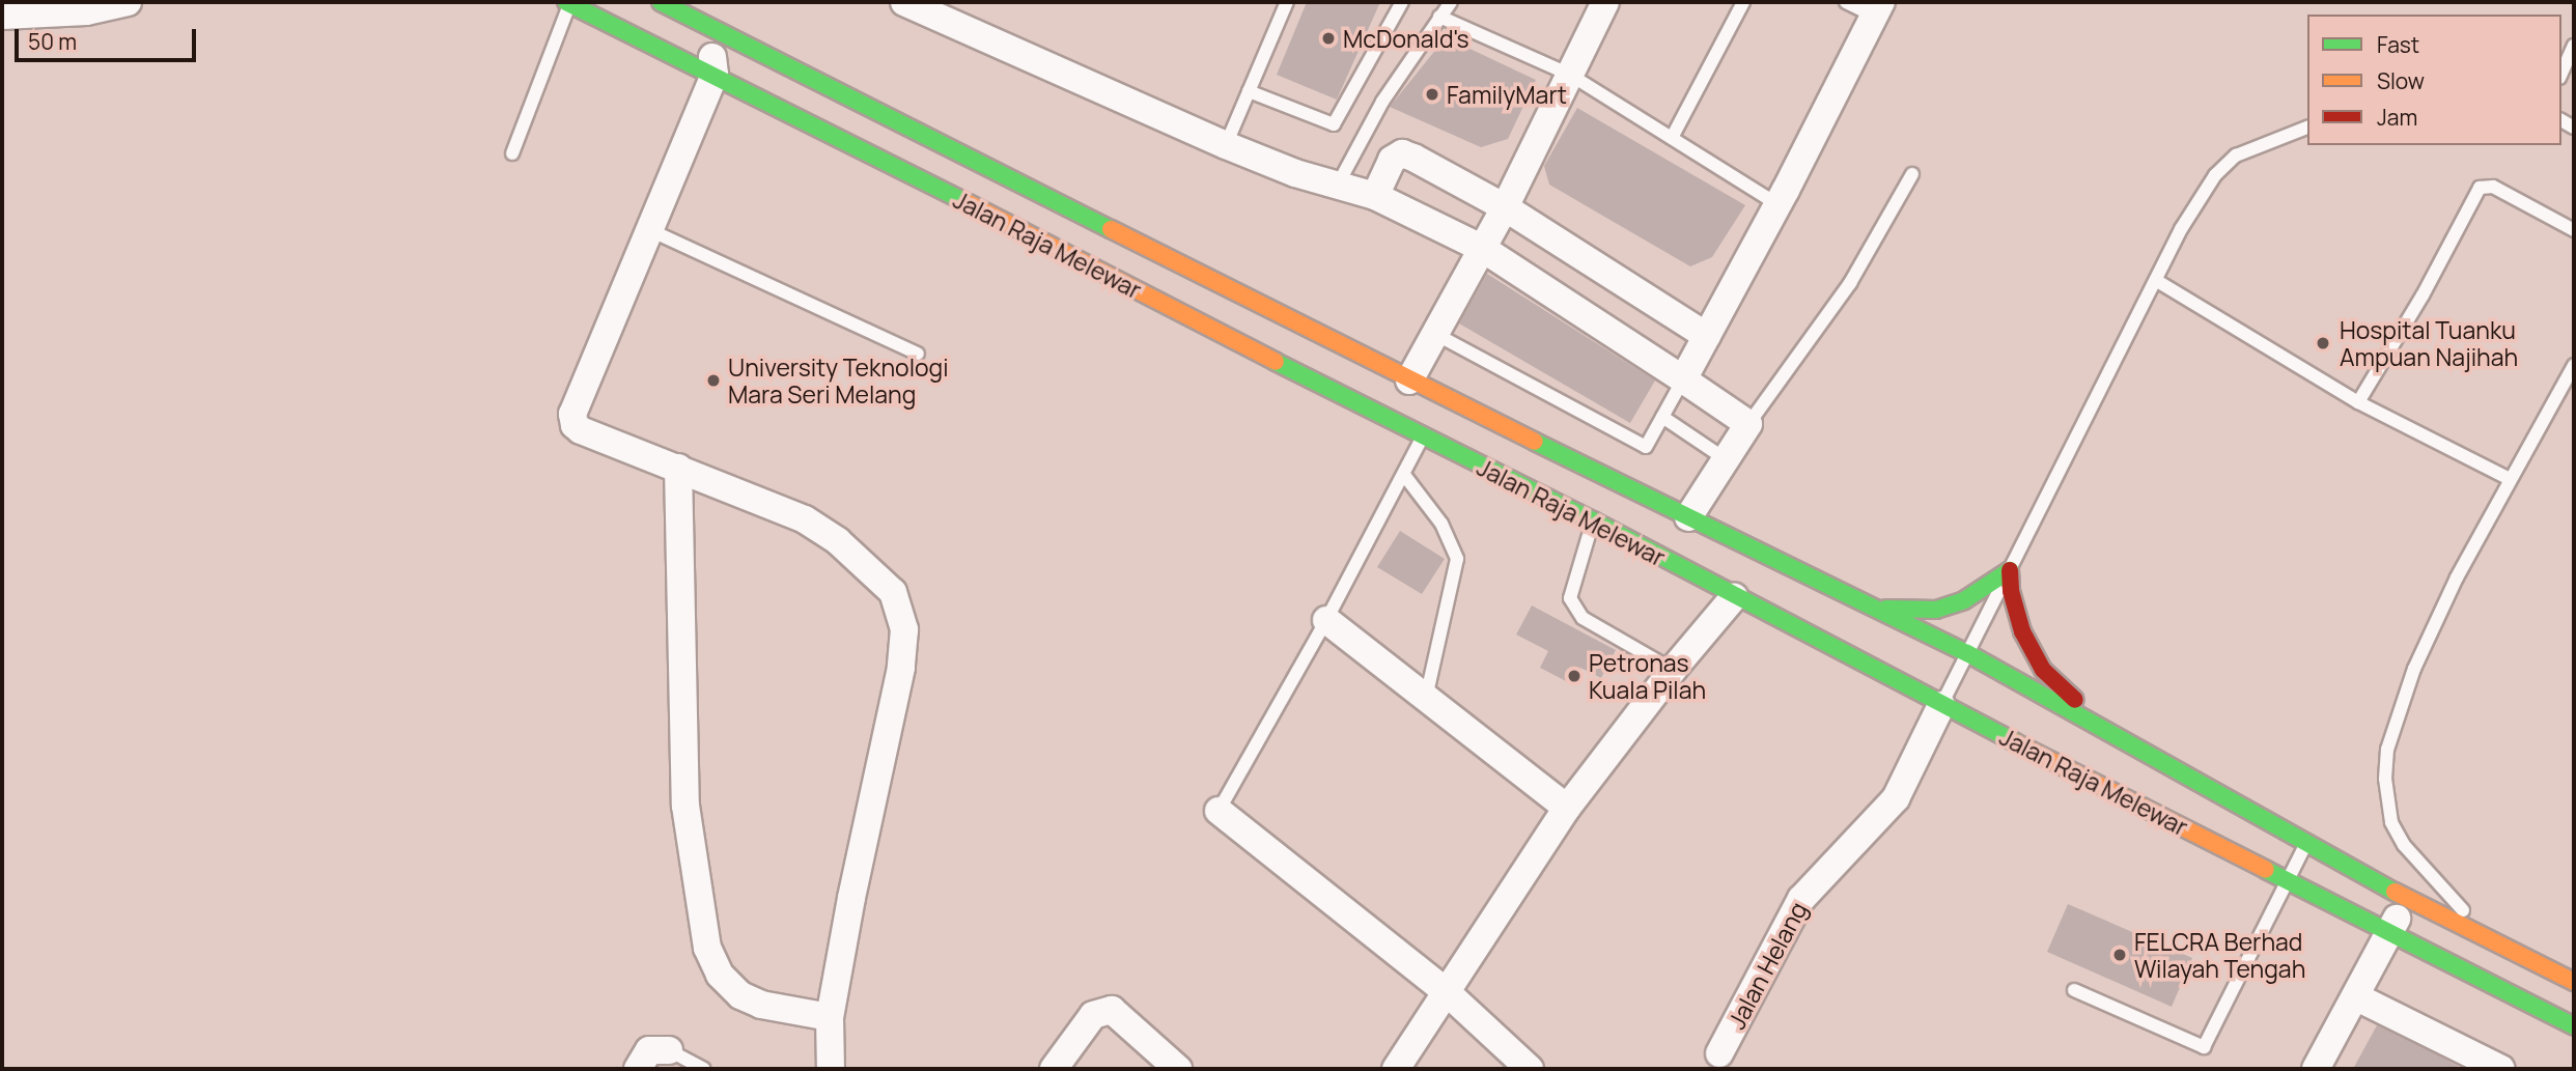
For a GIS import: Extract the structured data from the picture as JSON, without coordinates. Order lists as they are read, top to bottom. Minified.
{"streets":{"highway":["Jalan Raja Melewar"],"street":["Jalan Helang"]},"crossings":[["Jalan Raja Melewar","Jalan Helang"]],"places":["McDonald's","FamilyMart","Hospital Tuanku Ampuan Najihah","University Teknologi Mara Seri Melang","Petronas Kuala Pilah","FELCRA Berhad Wilayah Tengah"],"legend":["Fast","Slow","Jam"],"scale_bar":"50 m"}
